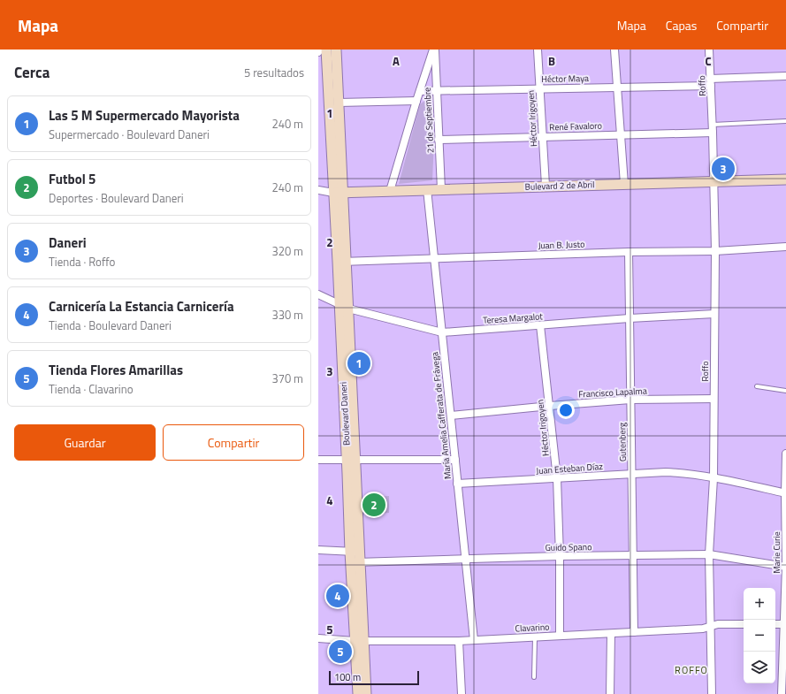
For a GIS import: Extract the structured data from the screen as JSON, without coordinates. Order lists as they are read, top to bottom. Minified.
{"streets":{"main road":["Bulevard 2 de Abril","Boulevard Daneri"],"street":["Héctor Maya","Roffo","Héctor Irigoyen","21 de Septiembre","René Favaloro","Juan B. Justo","Teresa Margalot","Francisco Lapalma","María Amelia Cafferata de Frávega","Gutenberg","Juan Esteban Díaz","Guido Spano","Marie Curie","Clavarino"]},"crossings":[["Héctor Maya","Roffo"],["Héctor Maya","Héctor Irigoyen"],["Héctor Maya","21 de Septiembre"],["Roffo","René Favaloro"],["Roffo","Bulevard 2 de Abril"],["Roffo","Juan B. Justo"],["Roffo","Teresa Margalot"],["Roffo","Francisco Lapalma"],["Roffo","Juan Esteban Díaz"],["Roffo","Guido Spano"],["Roffo","Clavarino"],["Héctor Irigoyen","René Favaloro"],["Héctor Irigoyen","Bulevard 2 de Abril"],["Héctor Irigoyen","Teresa Margalot"],["Héctor Irigoyen","Francisco Lapalma"],["Héctor Irigoyen","Juan Esteban Díaz"],["Héctor Irigoyen","Guido Spano"],["Héctor Irigoyen","Clavarino"],["21 de Septiembre","René Favaloro"],["21 de Septiembre","Bulevard 2 de Abril"],["Bulevard 2 de Abril","Boulevard Daneri"],["Bulevard 2 de Abril","María Amelia Cafferata de Frávega"],["Juan B. Justo","Boulevard Daneri"],["Juan B. Justo","María Amelia Cafferata de Frávega"],["Juan B. Justo","Gutenberg"],["Teresa Margalot","Boulevard Daneri"],["Teresa Margalot","María Amelia Cafferata de Frávega"],["Teresa Margalot","Gutenberg"],["Francisco Lapalma","María Amelia Cafferata de Frávega"],["Francisco Lapalma","Gutenberg"],["Boulevard Daneri","Guido Spano"],["Boulevard Daneri","Clavarino"],["María Amelia Cafferata de Frávega","Juan Esteban Díaz"],["María Amelia Cafferata de Frávega","Guido Spano"],["María Amelia Cafferata de Frávega","Clavarino"],["Gutenberg","Juan Esteban Díaz"],["Gutenberg","Guido Spano"],["Gutenberg","Clavarino"],["Juan Esteban Díaz","Marie Curie"],["Guido Spano","Marie Curie"]],"districts":["ROFFO"],"scale_bar":"100 m","page":{"header":"Mapa","nav":["Mapa","Capas","Compartir"],"heading":["Cerca","5 resultados"],"list":[{"mark":"1","name":"Las 5 M Supermercado Mayorista","note":"Supermercado · Boulevard Daneri","value":"240 m"},{"mark":"2","name":"Futbol 5","note":"Deportes · Boulevard Daneri","value":"240 m"},{"mark":"3","name":"Daneri","note":"Tienda · Roffo","value":"320 m"},{"mark":"4","name":"Carnicería La Estancia Carnicería","note":"Tienda · Boulevard Daneri","value":"330 m"},{"mark":"5","name":"Tienda Flores Amarillas","note":"Tienda · Clavarino","value":"370 m"}],"pins":["3","1","2","4","5"],"buttons":["Guardar","Compartir"],"map_buttons":["+","−"],"scale":"100 m"},"grid":{"columns":["A","B","C"],"rows":["1","2","3","4","5"]}}
